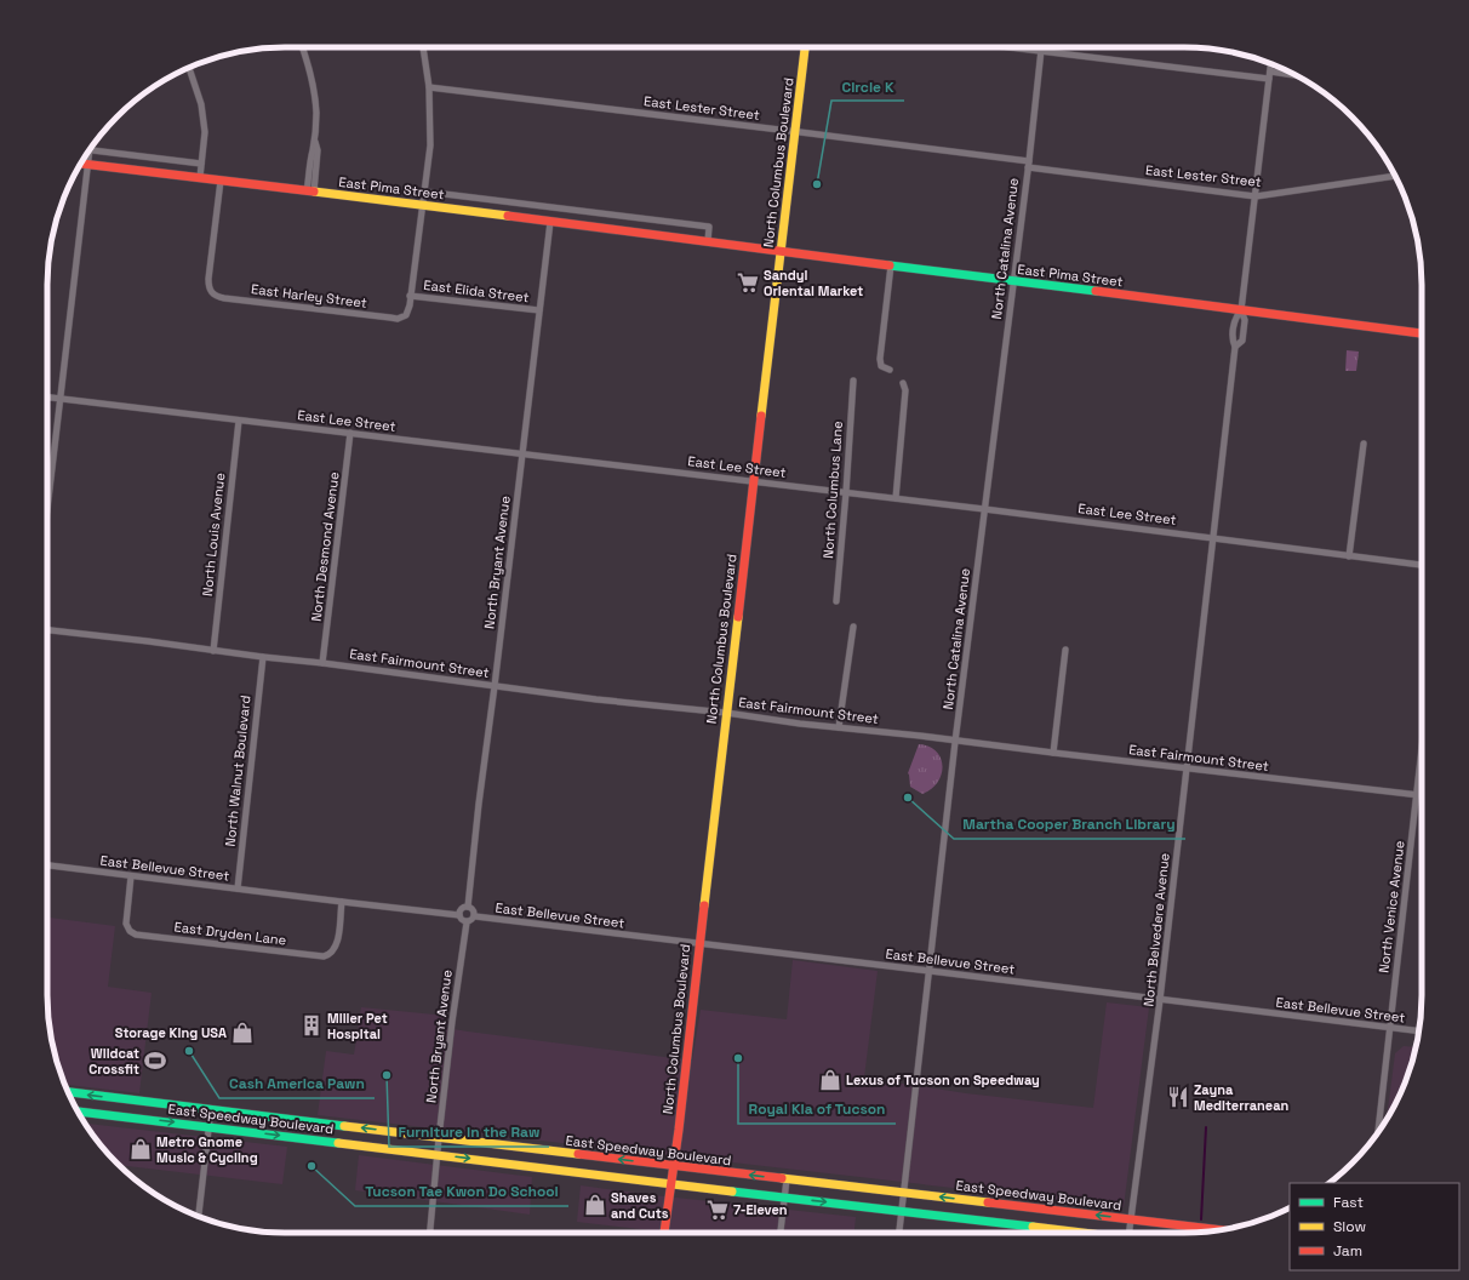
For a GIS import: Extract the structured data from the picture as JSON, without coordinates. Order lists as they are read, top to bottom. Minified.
{"streets":{"street":["East Lester Street","North Columbus Boulevard","East Pima Street","North Catalina Avenue","East Elida Street","East Harley Street","East Lee Street","North Columbus Lane","North Louis Avenue","North Desmond Avenue","North Bryant Avenue","East Fairmount Street","North Walnut Boulevard","East Bellevue Street","North Venice Avenue","North Belvedere Avenue","East Dryden Lane","East Speedway Boulevard"]},"crossings":[["East Lester Street","North Columbus Boulevard"],["East Lester Street","North Catalina Avenue"],["North Columbus Boulevard","East Pima Street"],["North Columbus Boulevard","East Lee Street"],["North Columbus Boulevard","East Fairmount Street"],["North Columbus Boulevard","East Bellevue Street"],["North Columbus Boulevard","East Speedway Boulevard"],["East Pima Street","North Catalina Avenue"],["East Pima Street","East Harley Street"],["East Pima Street","North Bryant Avenue"],["North Catalina Avenue","East Lee Street"],["North Catalina Avenue","East Fairmount Street"],["North Catalina Avenue","East Bellevue Street"],["North Catalina Avenue","East Speedway Boulevard"],["East Elida Street","East Harley Street"],["East Elida Street","North Bryant Avenue"],["East Lee Street","North Columbus Lane"],["East Lee Street","North Louis Avenue"],["East Lee Street","North Desmond Avenue"],["East Lee Street","North Bryant Avenue"],["East Lee Street","North Belvedere Avenue"],["North Louis Avenue","East Fairmount Street"],["North Desmond Avenue","East Fairmount Street"],["North Bryant Avenue","East Fairmount Street"],["North Bryant Avenue","East Bellevue Street"],["North Bryant Avenue","East Speedway Boulevard"],["East Fairmount Street","North Walnut Boulevard"],["East Fairmount Street","North Venice Avenue"],["East Fairmount Street","North Belvedere Avenue"],["North Walnut Boulevard","East Bellevue Street"],["East Bellevue Street","North Venice Avenue"],["East Bellevue Street","North Belvedere Avenue"],["East Bellevue Street","East Dryden Lane"],["North Belvedere Avenue","East Speedway Boulevard"]],"places":{"other":["Circle K","Martha Cooper Branch Library","Cash America Pawn","Royal Kia of Tucson","Furniture in the Raw","Tucson Tae Kwon Do School"],"supermarket":["Sandyi Oriental Market","7-Eleven"],"building":["Miller Pet Hospital"],"shop":["Storage King USA","Lexus of Tucson on Speedway","Metro Gnome Music & Cycling","Shaves and Cuts"],"sports":["Wildcat Crossfit"],"restaurant":["Zayna Mediterranean"]},"legend":["Fast","Slow","Jam"]}
